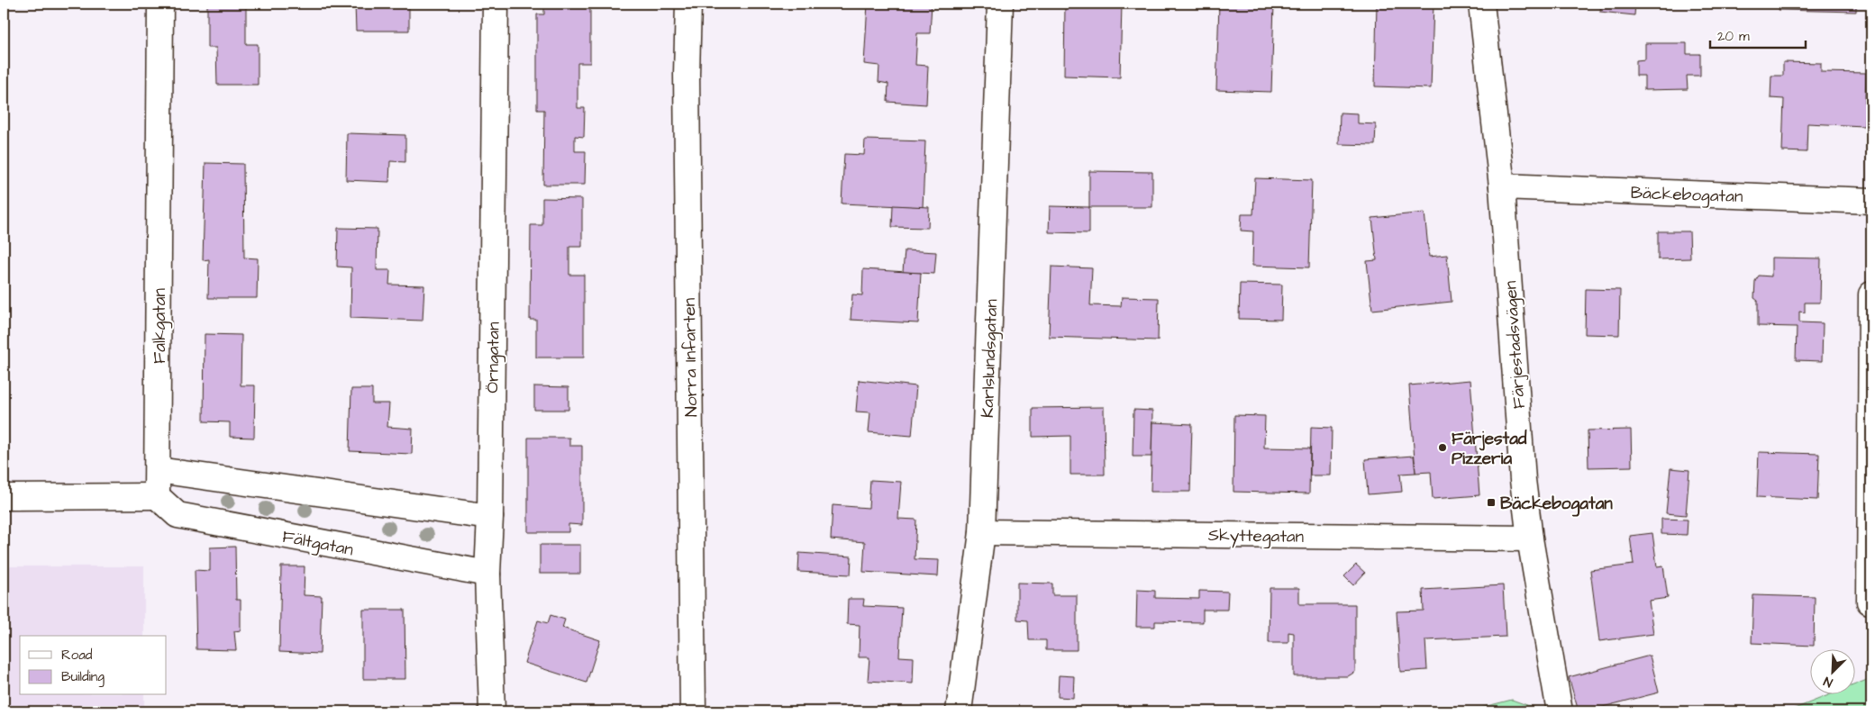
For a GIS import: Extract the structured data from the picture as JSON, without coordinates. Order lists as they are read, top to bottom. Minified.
{"streets":{"street":["Bäckebogatan","Falkgatan","Färjestadsvägen","Örngatan","Norra Infarten","Karlslundsgatan","Skyttegatan","Fältgatan"]},"crossings":[["Bäckebogatan","Färjestadsvägen"],["Falkgatan","Fältgatan"],["Färjestadsvägen","Skyttegatan"],["Örngatan","Fältgatan"],["Karlslundsgatan","Skyttegatan"]],"places":{"other":["Färjestad Pizzeria"],"transit":["Bäckebogatan"]},"legend":["Road","Building"],"scale_bar":"20 m","north":"bottom left"}
